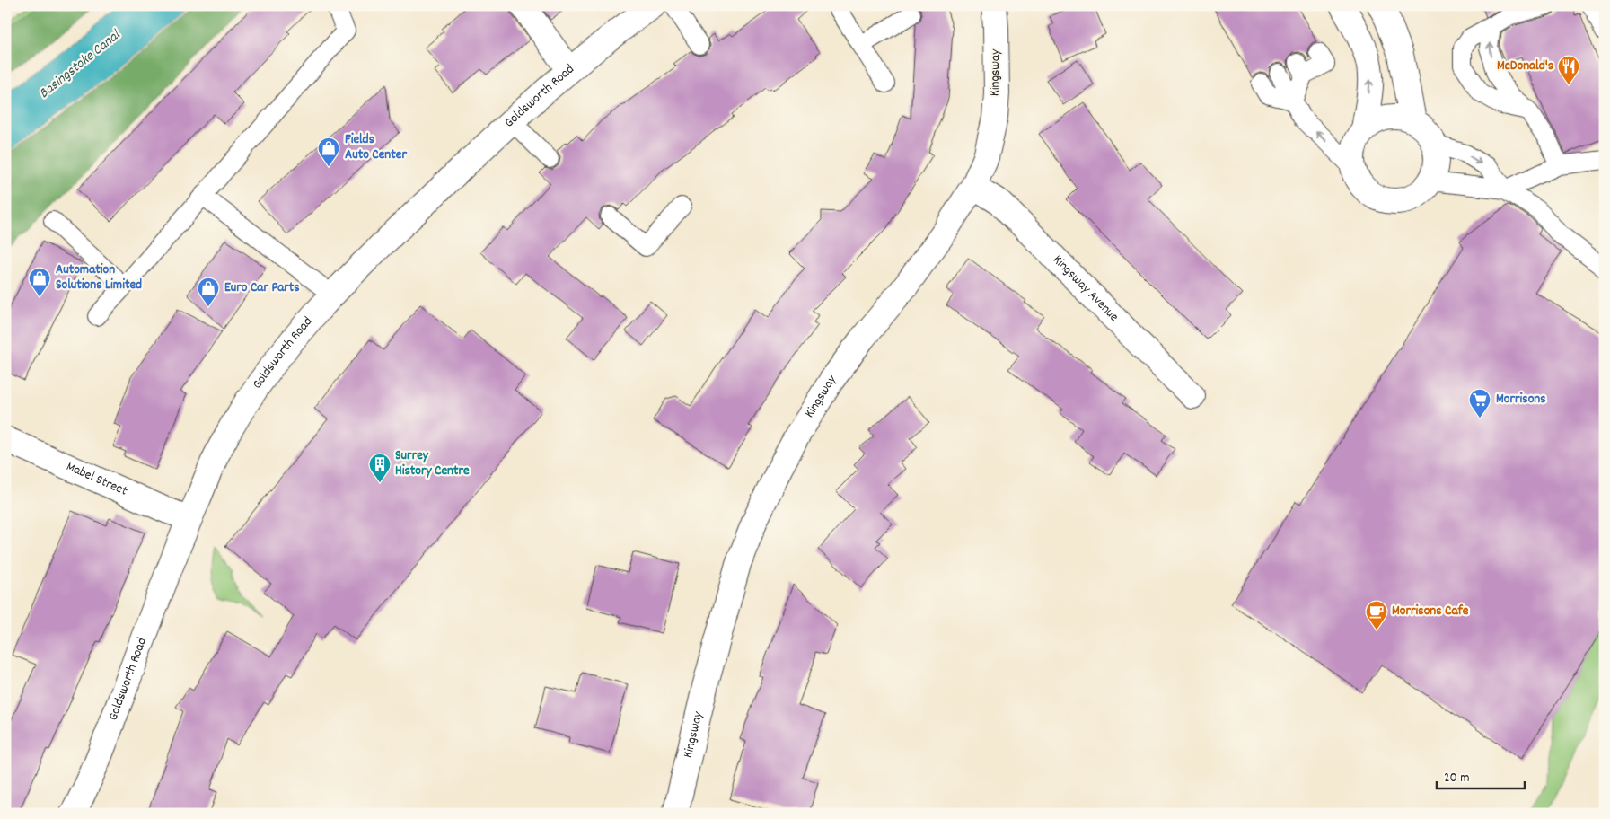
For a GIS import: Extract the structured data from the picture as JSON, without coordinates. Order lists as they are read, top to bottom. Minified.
{"streets":{"street":["Kingsway","Goldsworth Road","Kingsway Avenue","Mabel Street"]},"crossings":[["Kingsway","Kingsway Avenue"],["Goldsworth Road","Mabel Street"]],"water":["Basingstoke Canal"],"places":{"restaurant":["McDonald's"],"shop":["Fields Auto Center","Automation Solutions Limited","Euro Car Parts"],"supermarket":["Morrisons"],"building":["Surrey History Centre"],"cafe":["Morrisons Cafe"]},"scale_bar":"20 m"}
